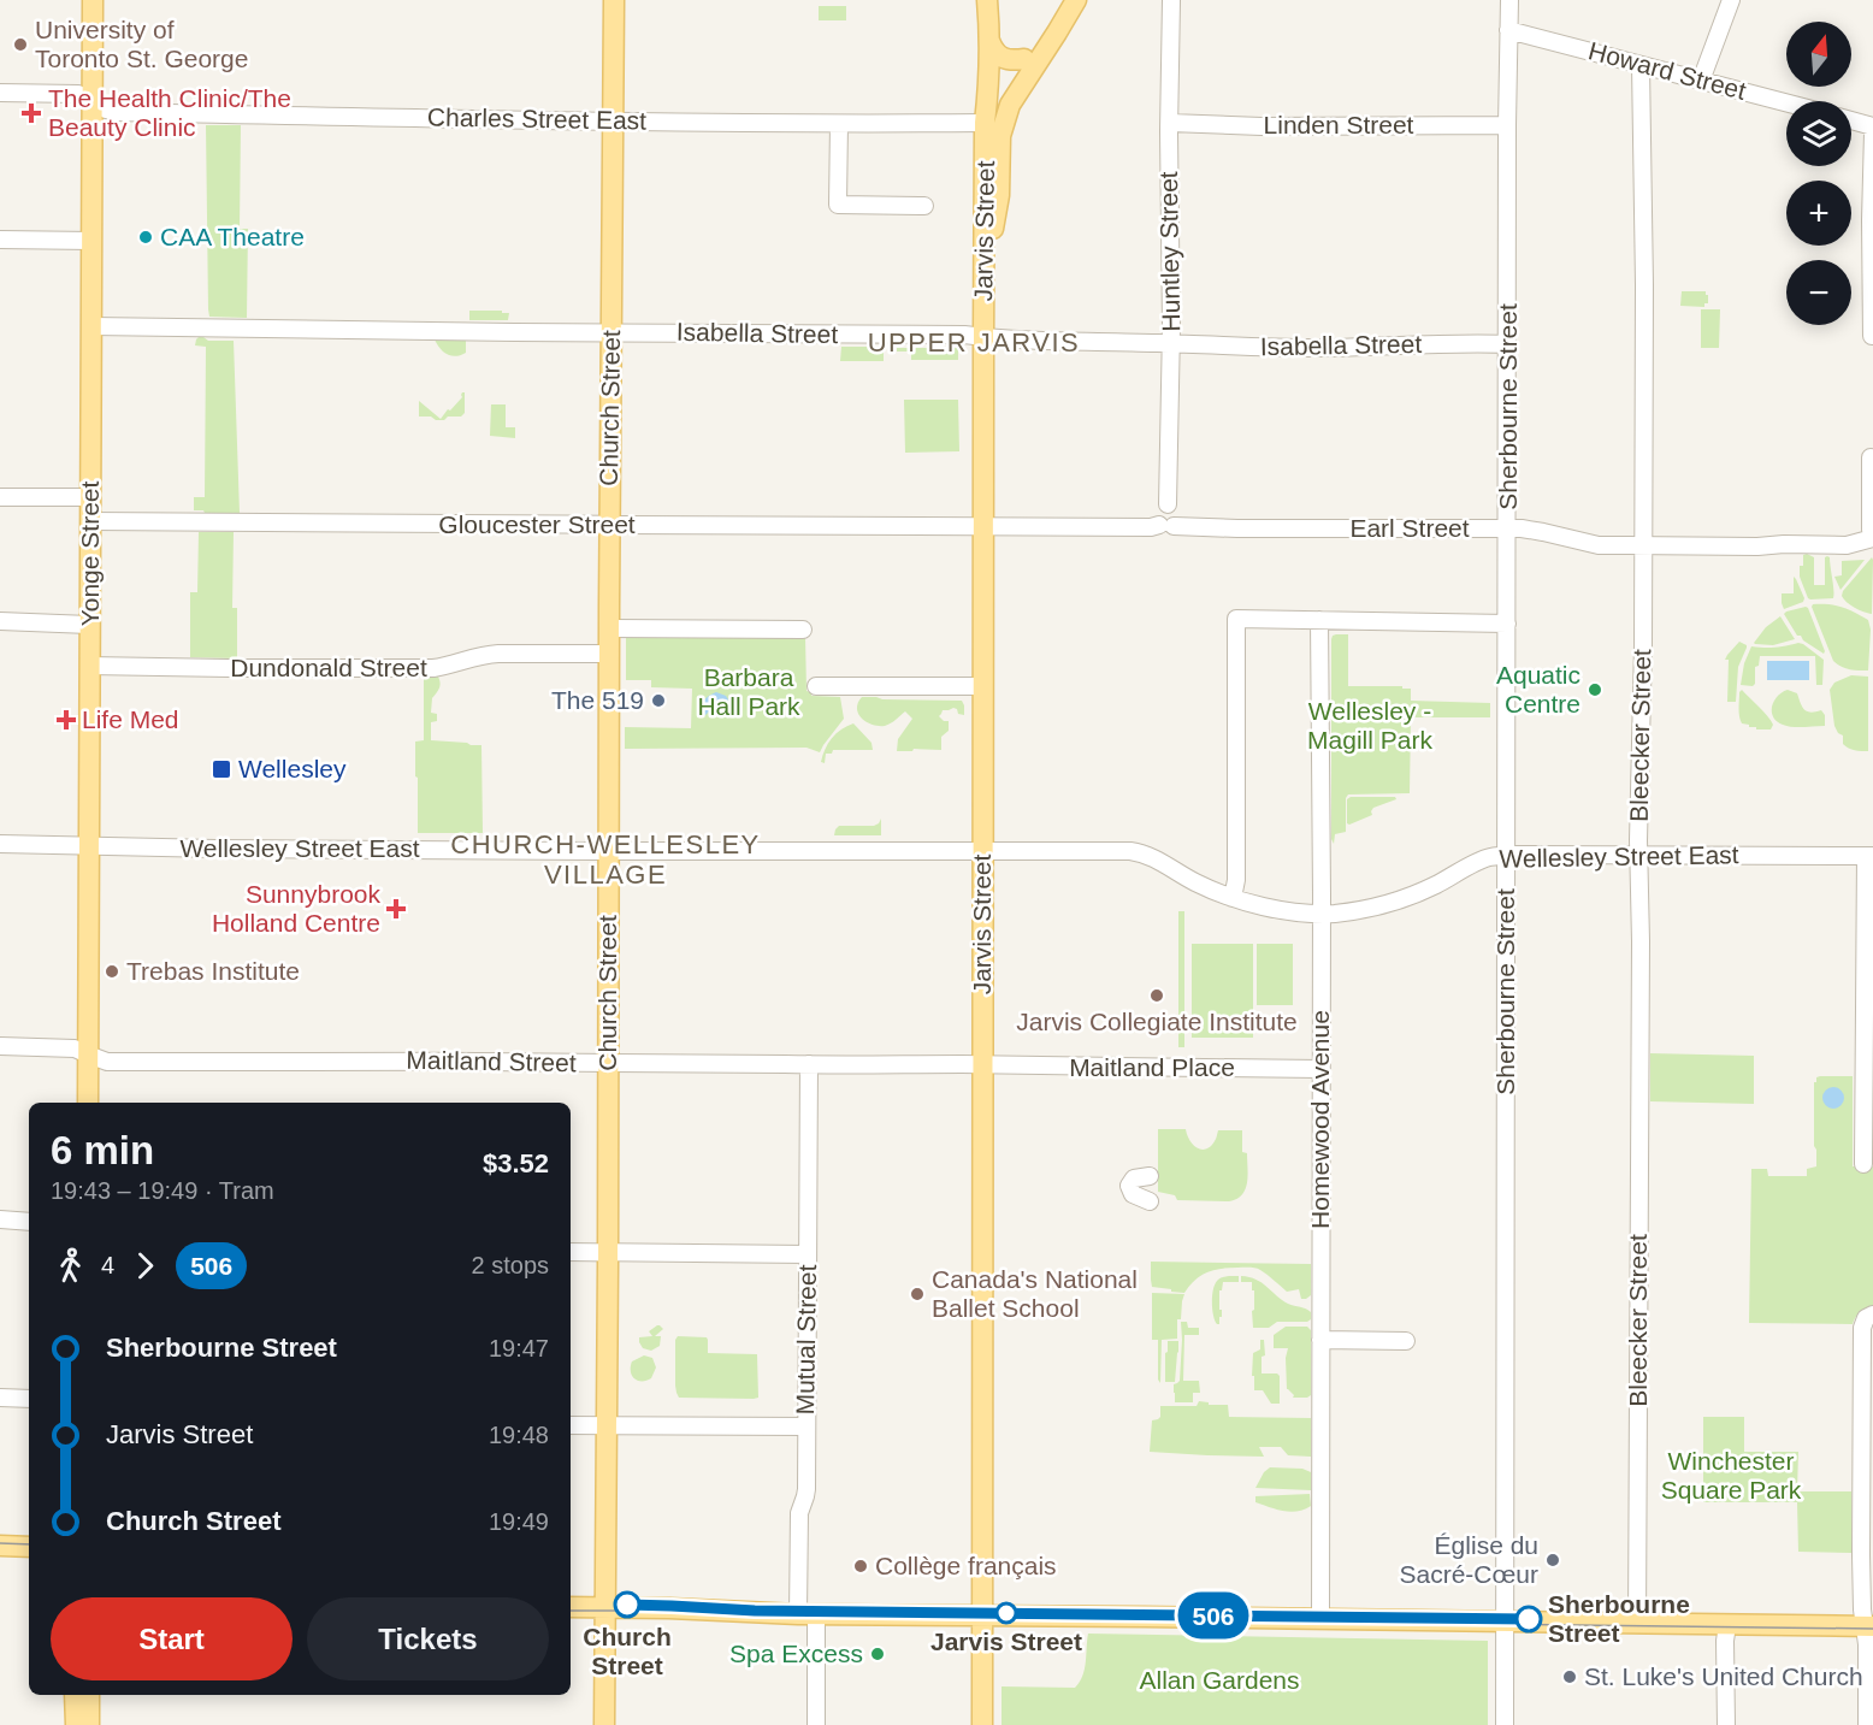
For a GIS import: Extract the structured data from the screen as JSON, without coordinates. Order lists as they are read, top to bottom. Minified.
{"streets":{"main road":["Jarvis Street","Church Street","Yonge Street"],"street":["Howard Street","Charles Street East","Linden Street","Huntley Street","Isabella Street","Sherbourne Street","Gloucester Street","Earl Street","Dundonald Street","Bleecker Street","Wellesley Street East","Maitland Street","Maitland Place","Homewood Avenue","Mutual Street"]},"crossings":[["Howard Street","Sherbourne Street"],["Howard Street","Bleecker Street"],["Charles Street East","Jarvis Street"],["Charles Street East","Church Street"],["Charles Street East","Yonge Street"],["Linden Street","Huntley Street"],["Linden Street","Sherbourne Street"],["Jarvis Street","Isabella Street"],["Jarvis Street","Gloucester Street"],["Jarvis Street","Wellesley Street East"],["Jarvis Street","Maitland Street"],["Jarvis Street","Maitland Place"],["Huntley Street","Isabella Street"],["Isabella Street","Sherbourne Street"],["Isabella Street","Church Street"],["Isabella Street","Yonge Street"],["Sherbourne Street","Earl Street"],["Sherbourne Street","Wellesley Street East"],["Church Street","Gloucester Street"],["Church Street","Dundonald Street"],["Church Street","Wellesley Street East"],["Church Street","Maitland Street"],["Gloucester Street","Earl Street"],["Gloucester Street","Yonge Street"],["Earl Street","Bleecker Street"],["Yonge Street","Dundonald Street"],["Yonge Street","Wellesley Street East"],["Yonge Street","Maitland Street"],["Bleecker Street","Wellesley Street East"],["Wellesley Street East","Homewood Avenue"],["Maitland Street","Maitland Place"],["Maitland Street","Mutual Street"],["Maitland Place","Homewood Avenue"]],"districts":["UPPER JARVIS","CHURCH-WELLESLEY VILLAGE"],"parks":["Barbara Hall Park","Wellesley - Magill Park","Winchester Square Park","Allan Gardens"],"places":{"other":["University of Toronto St. George","CAA Theatre","Aquatic Centre","The 519","Trebas Institute","Jarvis Collegiate Institute","Canada's National Ballet School","Église du Sacré-Cœur","Collège français","Church Street","Jarvis Street","Sherbourne Street","Spa Excess","St. Luke's United Church"],"health":["The Health Clinic/The Beauty Clinic","Life Med","Sunnybrook Holland Centre"],"transit":["Wellesley"]},"lines":["tram line 506"],"north":"top","page":{"on_map":"506","map_buttons":["+","−"],"heading":["6 min","19:43 – 19:49 · Tram","$3.52"],"legs":["4","506","2 stops"],"list":[{"name":"Sherbourne Street","value":"19:47"},{"name":"Jarvis Street","value":"19:48"},{"name":"Church Street","value":"19:49"}],"buttons":["Start","Tickets"]}}
